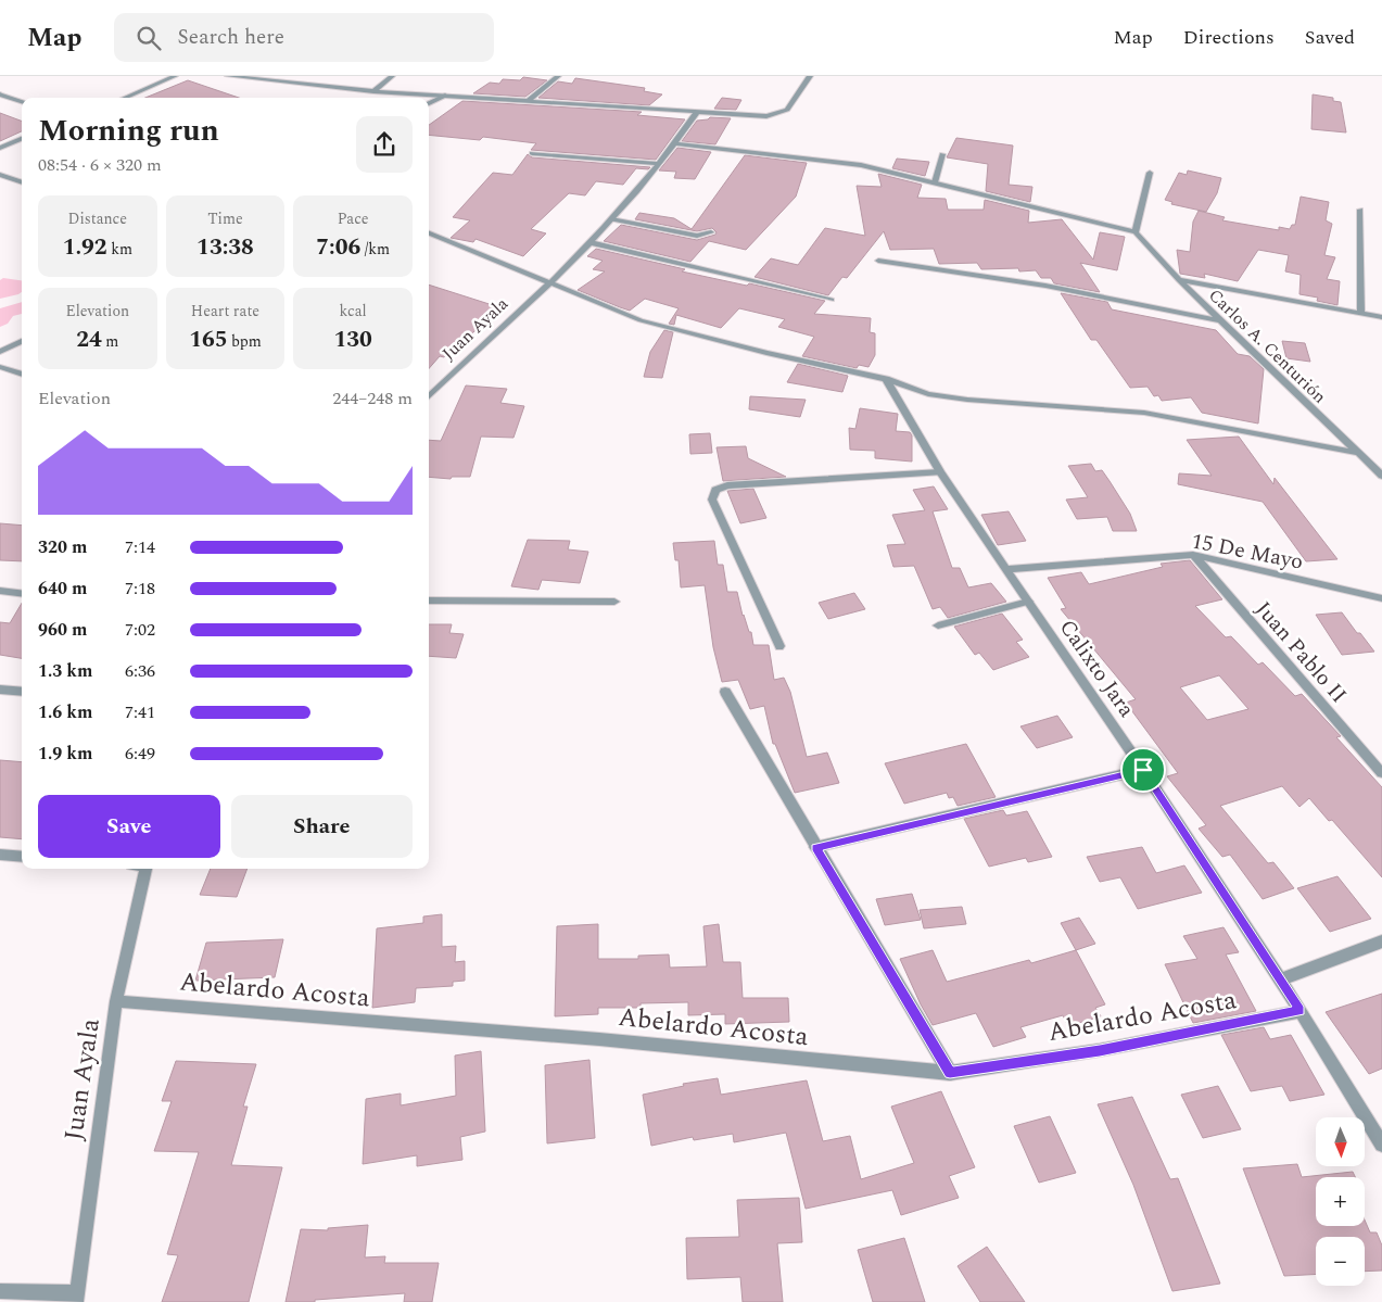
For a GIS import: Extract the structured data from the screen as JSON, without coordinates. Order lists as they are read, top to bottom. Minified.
{"streets":{"street":["Juan Ayala","Carlos A. Centurión","15 De Mayo","Juan Pablo II","Calixto Jara","Abelardo Acosta"]},"crossings":[["Juan Ayala","Abelardo Acosta"],["15 De Mayo","Juan Pablo II"],["15 De Mayo","Calixto Jara"],["Calixto Jara","Abelardo Acosta"]],"north":"bottom","page":{"header":"Map","search":"Search here","nav":["Map","Directions","Saved"],"heading":["Morning run","08:54 · 6 × 320 m"],"stats":[["Distance","1.92 km"],["Time","13:38"],["Pace","7:06 /km"],["Elevation","24 m"],["Heart rate","165 bpm"],["kcal","130"]],"chart":["Elevation","244–248 m"],"list":[{"name":"320 m","note":"7:14"},{"name":"640 m","note":"7:18"},{"name":"960 m","note":"7:02"},{"name":"1.3 km","note":"6:36"},{"name":"1.6 km","note":"7:41"},{"name":"1.9 km","note":"6:49"}],"buttons":["Save","Share"],"map_buttons":["+","−"]}}
